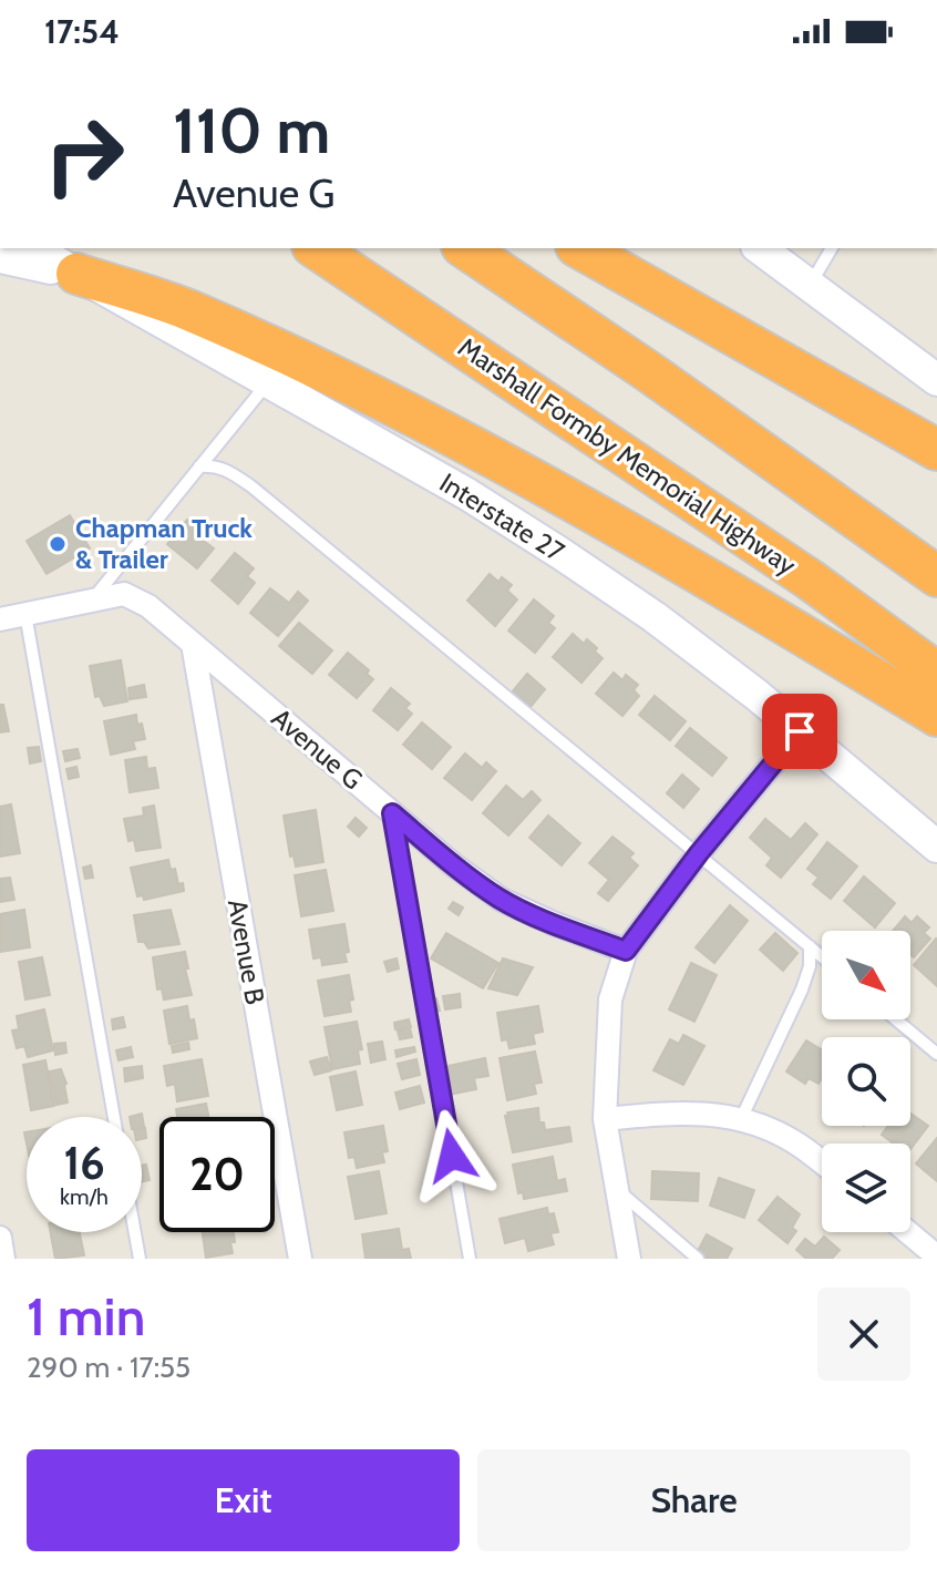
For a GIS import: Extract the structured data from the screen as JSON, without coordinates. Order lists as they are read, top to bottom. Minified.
{"streets":{"highway":["Marshall Formby Memorial Highway"],"main road":["Interstate 27"],"street":["Avenue G","Avenue B"]},"crossings":[["Avenue G","Avenue B"]],"places":["Chapman Truck & Trailer"],"north":"bottom right","page":{"status":"17:54","turn":["110 m","Avenue G"],"speed":"16 km/h","limit":"20","heading":["1 min","290 m · 17:55"],"buttons":["Exit","Share"]}}
